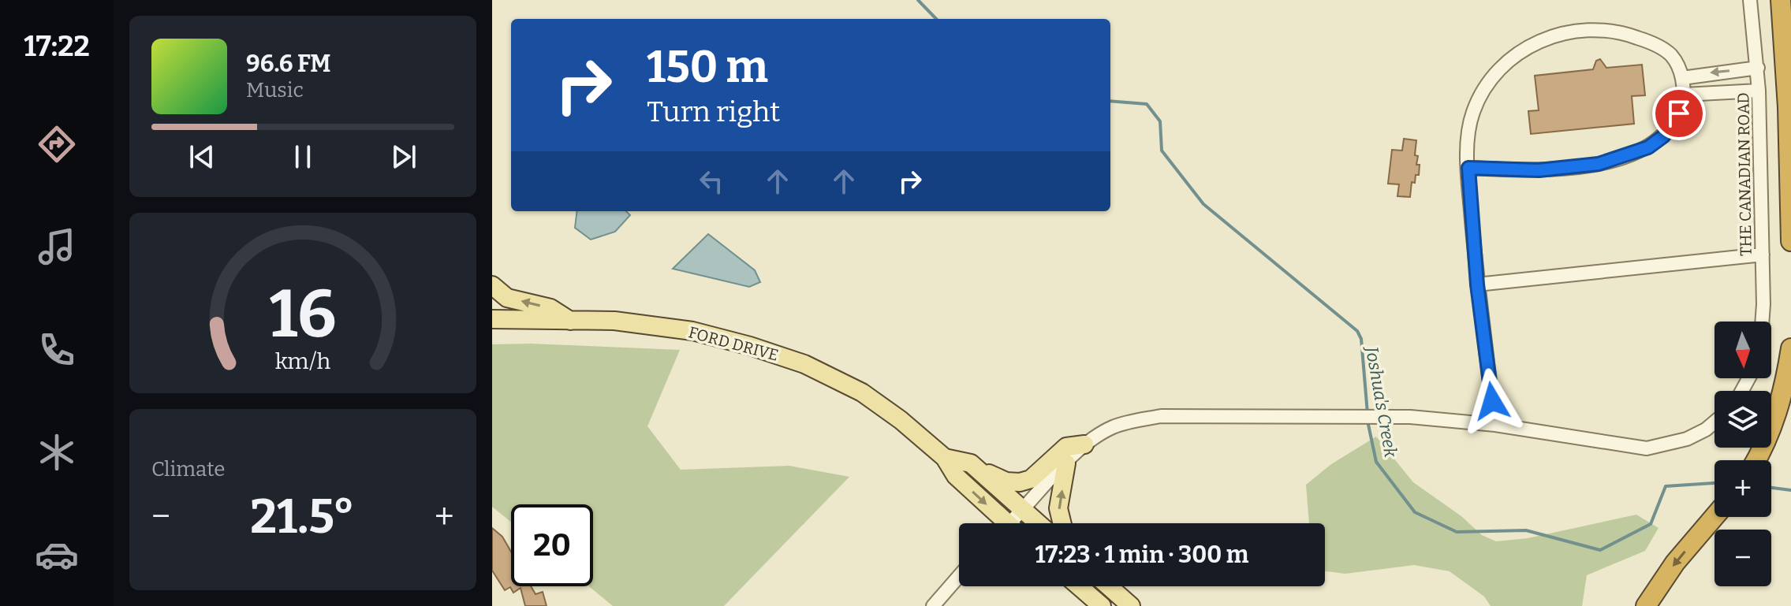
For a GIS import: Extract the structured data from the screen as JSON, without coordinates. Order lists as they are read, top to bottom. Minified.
{"streets":{"main road":["FORD DRIVE"],"street":["THE CANADIAN ROAD"]},"water":["Joshua's Creek"],"north":"bottom","page":{"tabs":"17:22","turn":["150 m","Turn right"],"song":["96.6 FM","Music"],"map_buttons":["+","−"],"tile":"Climate","heat":["−","21.5°","+"],"limit":"20","trip":"17:23 · 1 min · 300 m","gauge":["16","km/h"]}}
